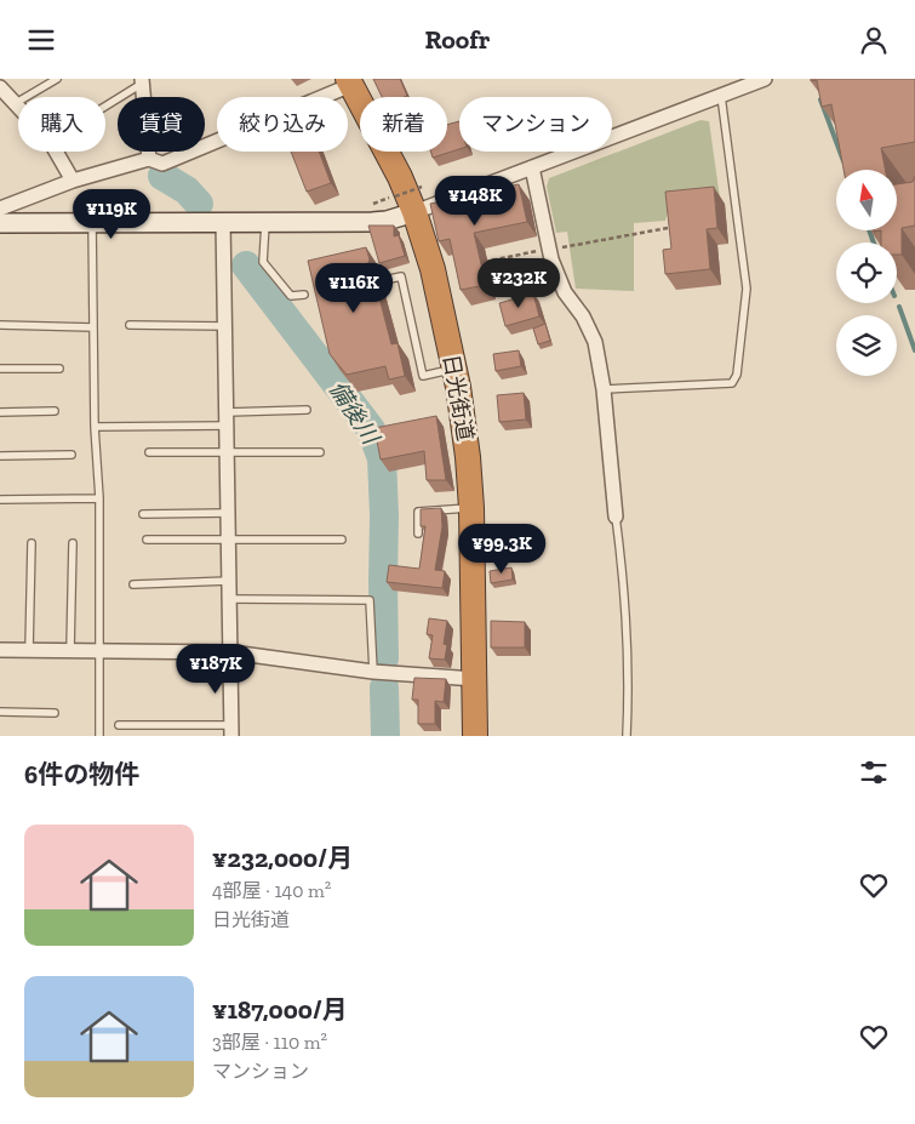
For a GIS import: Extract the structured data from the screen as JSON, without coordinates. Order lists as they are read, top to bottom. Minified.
{"streets":{"highway":["日光街道"]},"water":["備後川"],"north":"top","page":{"header":"Roofr","chip":["購入","賃貸","絞り込み","新着","マンション"],"price":["¥148K","¥119K","¥232K","¥116K","¥99.3K","¥187K"],"heading":"6件の物件","list":[{"name":"¥232,000/月","note":"4部屋 · 140 m² · 日光街道"},{"name":"¥187,000/月","note":"3部屋 · 110 m² · マンション"}]}}
